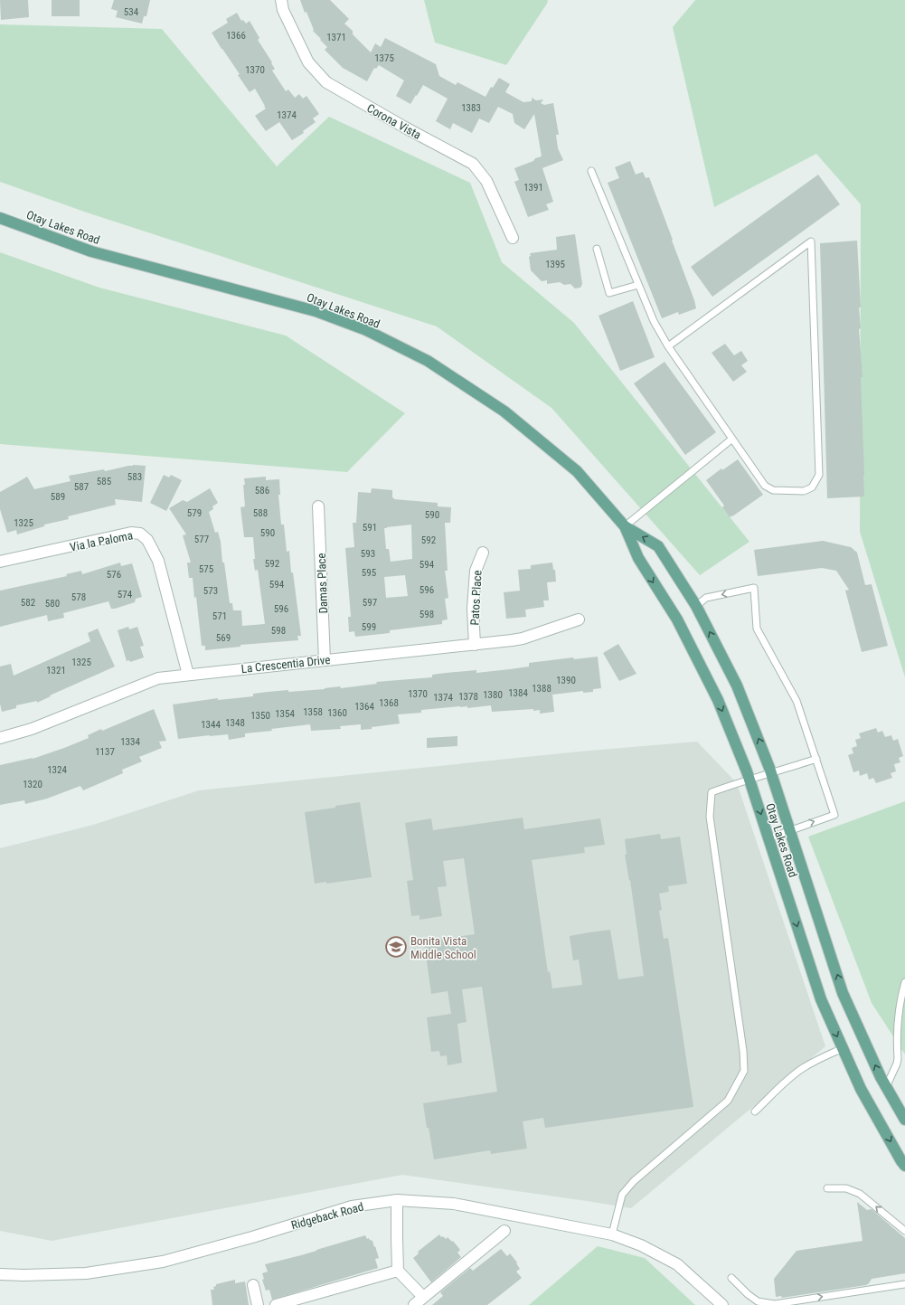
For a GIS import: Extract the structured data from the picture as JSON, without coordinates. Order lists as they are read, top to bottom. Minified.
{"streets":{"main road":["Otay Lakes Road"],"street":["Corona Vista","Via la Paloma","Damas Place","Patos Place","La Crescentia Drive","Ridgeback Road"]},"crossings":[["Via la Paloma","La Crescentia Drive"],["Damas Place","La Crescentia Drive"],["Patos Place","La Crescentia Drive"]],"places":{"school or university":["Bonita Vista Middle School"]},"house_numbers":["534","1366","1371","1375","1370","1383","1374","1391","1395","583","585","587","586","589","579","588","590","1325","591","590","577","592","593","592","594","575","595","576","594","596","573","574","578","582","597","580","596","598","571","599","598","569","1325","1321","1390","1388","1384","1370","1380","1378","1374","1368","1364","1358","1360","1354","1350","1348","1344","1334","1137","1324","1320"]}
